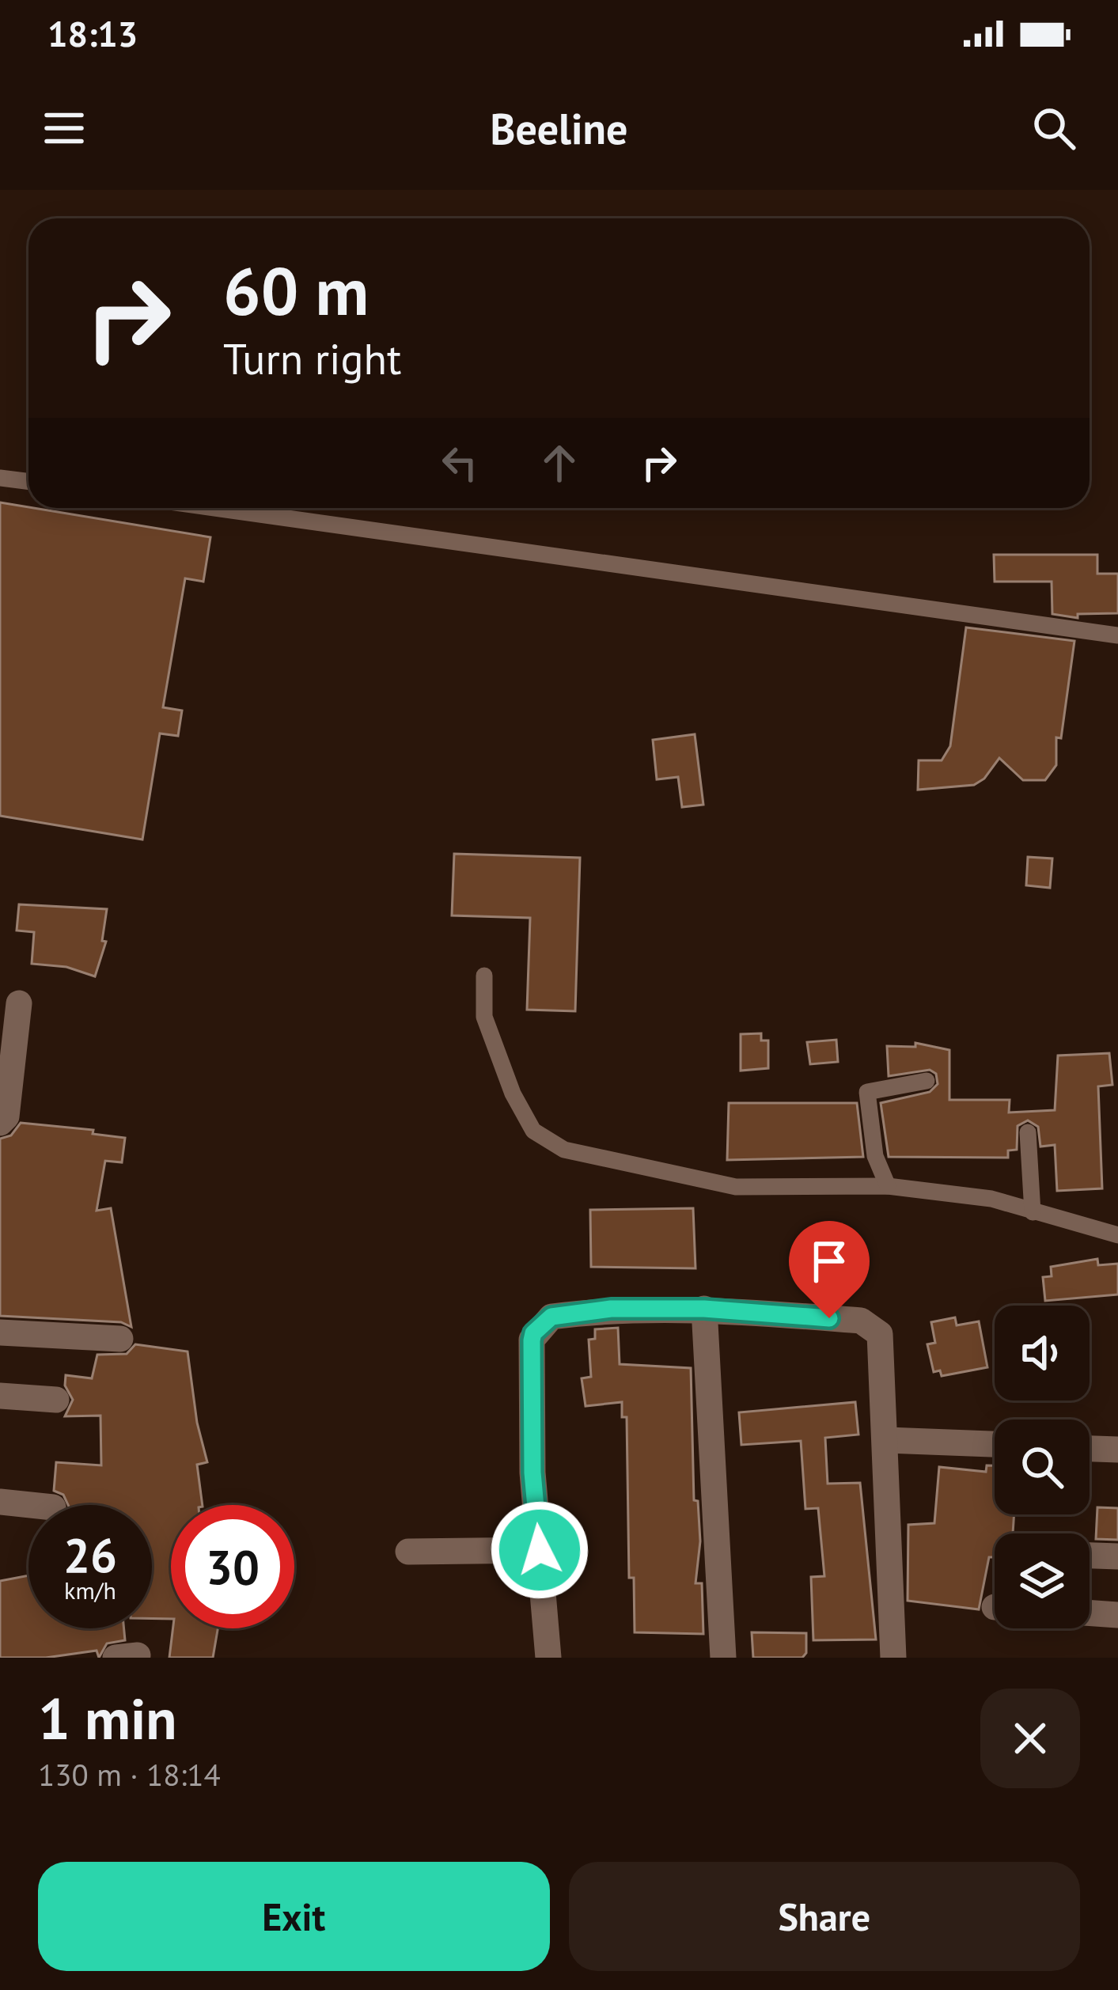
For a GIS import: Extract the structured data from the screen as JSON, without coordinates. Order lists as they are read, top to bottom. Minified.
{"page":{"status":"18:13","header":"Beeline","turn":["60 m","Turn right"],"speed":"26 km/h","limit":"30","heading":["1 min","130 m · 18:14"],"buttons":["Exit","Share"]}}
